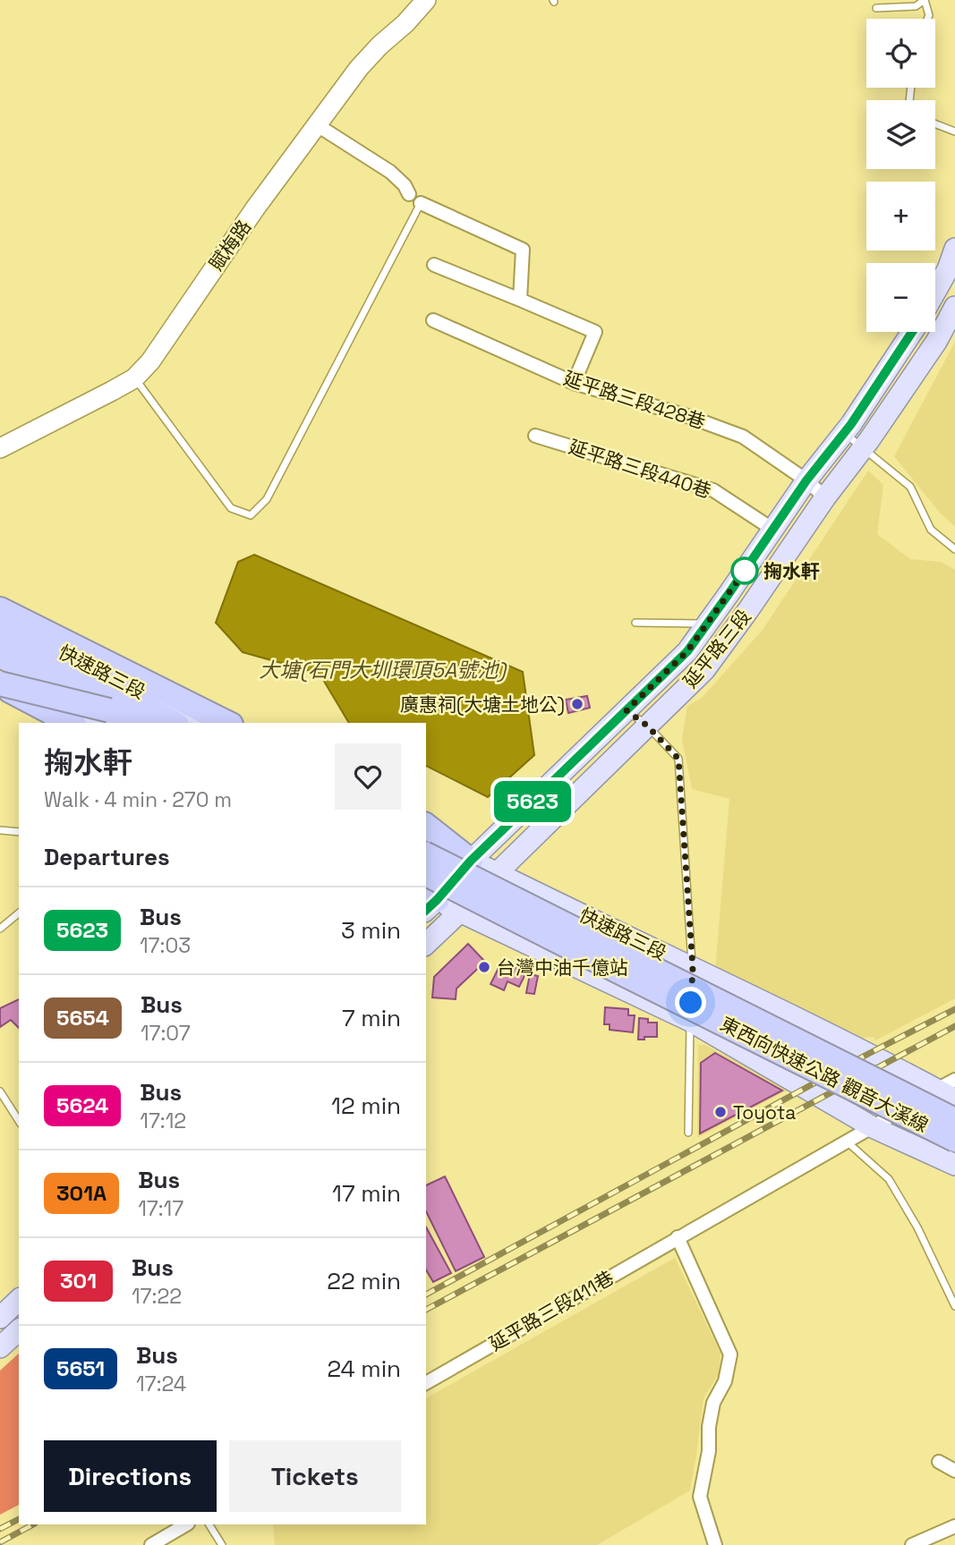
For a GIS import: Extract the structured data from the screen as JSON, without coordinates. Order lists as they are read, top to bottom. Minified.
{"streets":{"highway":["東西向快速公路 觀音大溪線"],"main road":["延平路三段","快速路三段"],"street":["賦梅路","延平路三段428巷","延平路三段440巷","延平路三段411巷"]},"crossings":[["延平路三段428巷","延平路三段"],["延平路三段440巷","延平路三段"],["延平路三段","快速路三段"],["快速路三段","延平路三段411巷"]],"water":["大塘(石門大圳環頂5A號池)"],"places":["掬水軒","廣惠祠(大塘土地公)","台灣中油千億站","Toyota"],"lines":["bus line 5623"],"page":{"on_map":"5623","map_buttons":["+","−"],"heading":[["掬水軒","Walk · 4 min · 270 m"],"Departures"],"list":[{"mark":"5623","name":"Bus","note":"17:03","value":"3 min"},{"mark":"5654","name":"Bus","note":"17:07","value":"7 min"},{"mark":"5624","name":"Bus","note":"17:12","value":"12 min"},{"mark":"301A","name":"Bus","note":"17:17","value":"17 min"},{"mark":"301","name":"Bus","note":"17:22","value":"22 min"},{"mark":"5651","name":"Bus","note":"17:24","value":"24 min"}],"buttons":["Directions","Tickets"]}}
